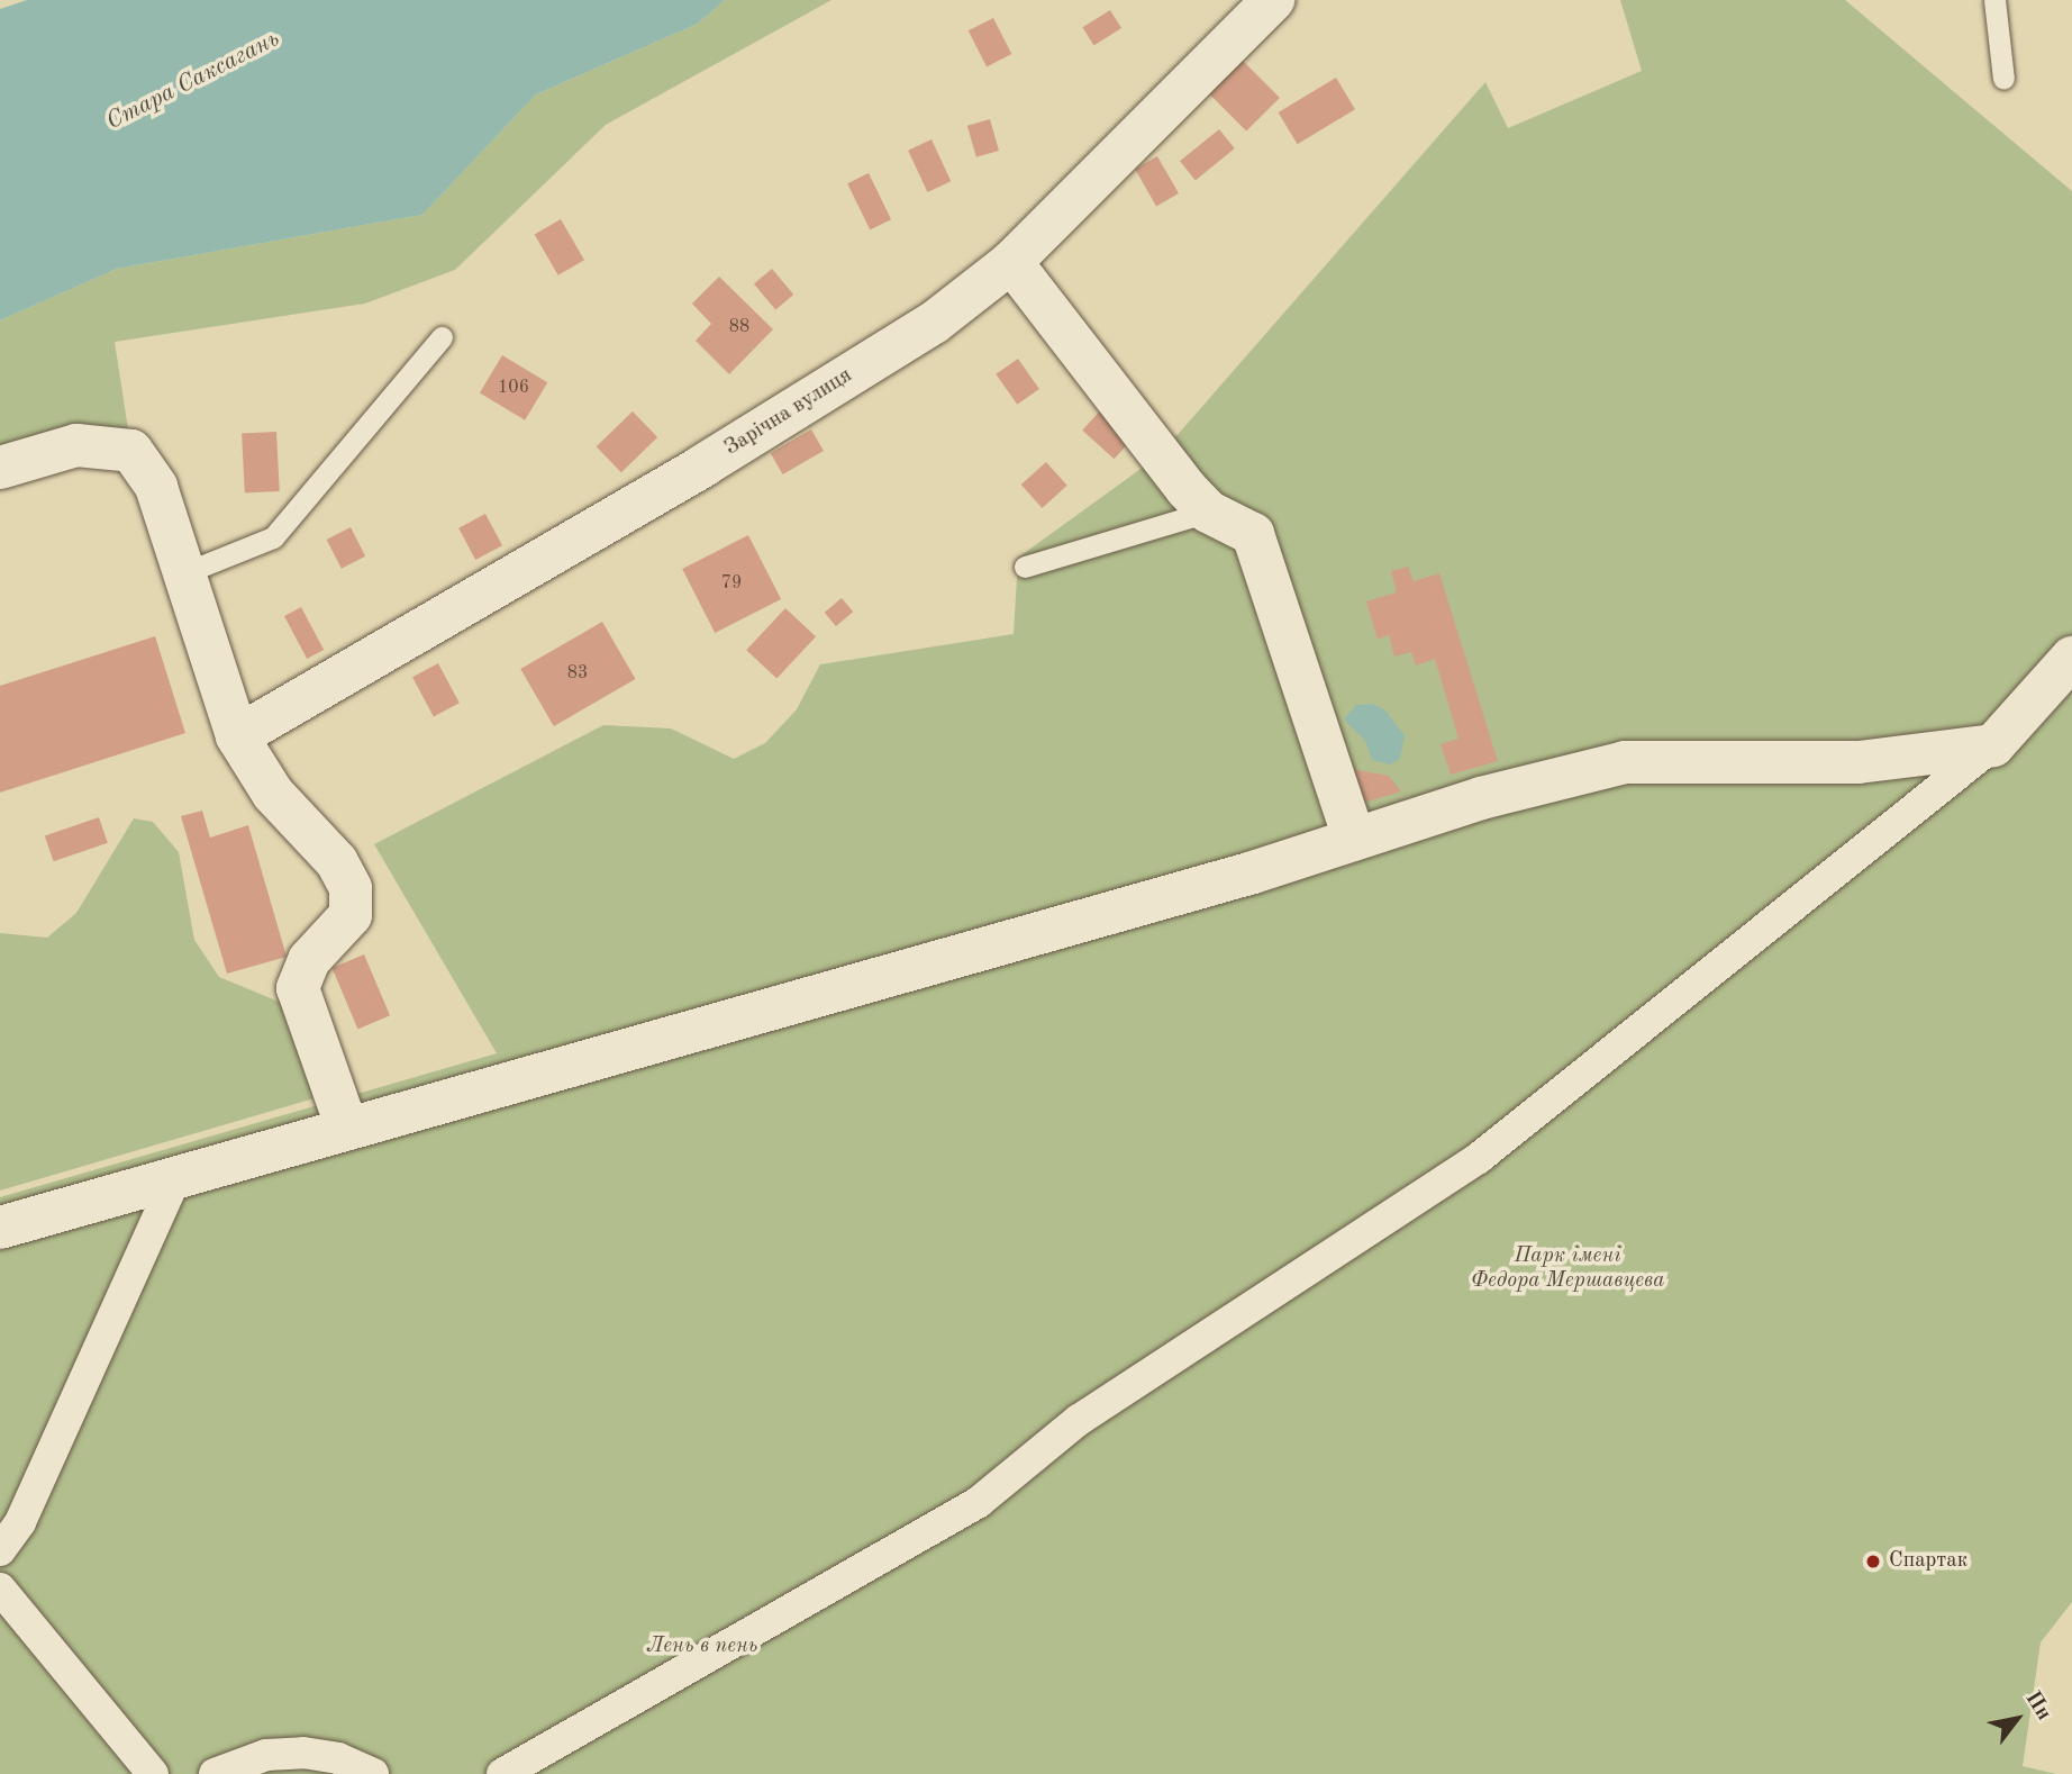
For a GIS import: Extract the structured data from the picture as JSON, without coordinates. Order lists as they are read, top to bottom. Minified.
{"streets":{"street":["Зарічна вулиця"]},"water":["Стара Саксагань"],"parks":["Парк імені Федора Мершавцева","Лень в пень"],"places":["Спартак"],"house_numbers":["88","106","79","83"],"north":"top right"}
